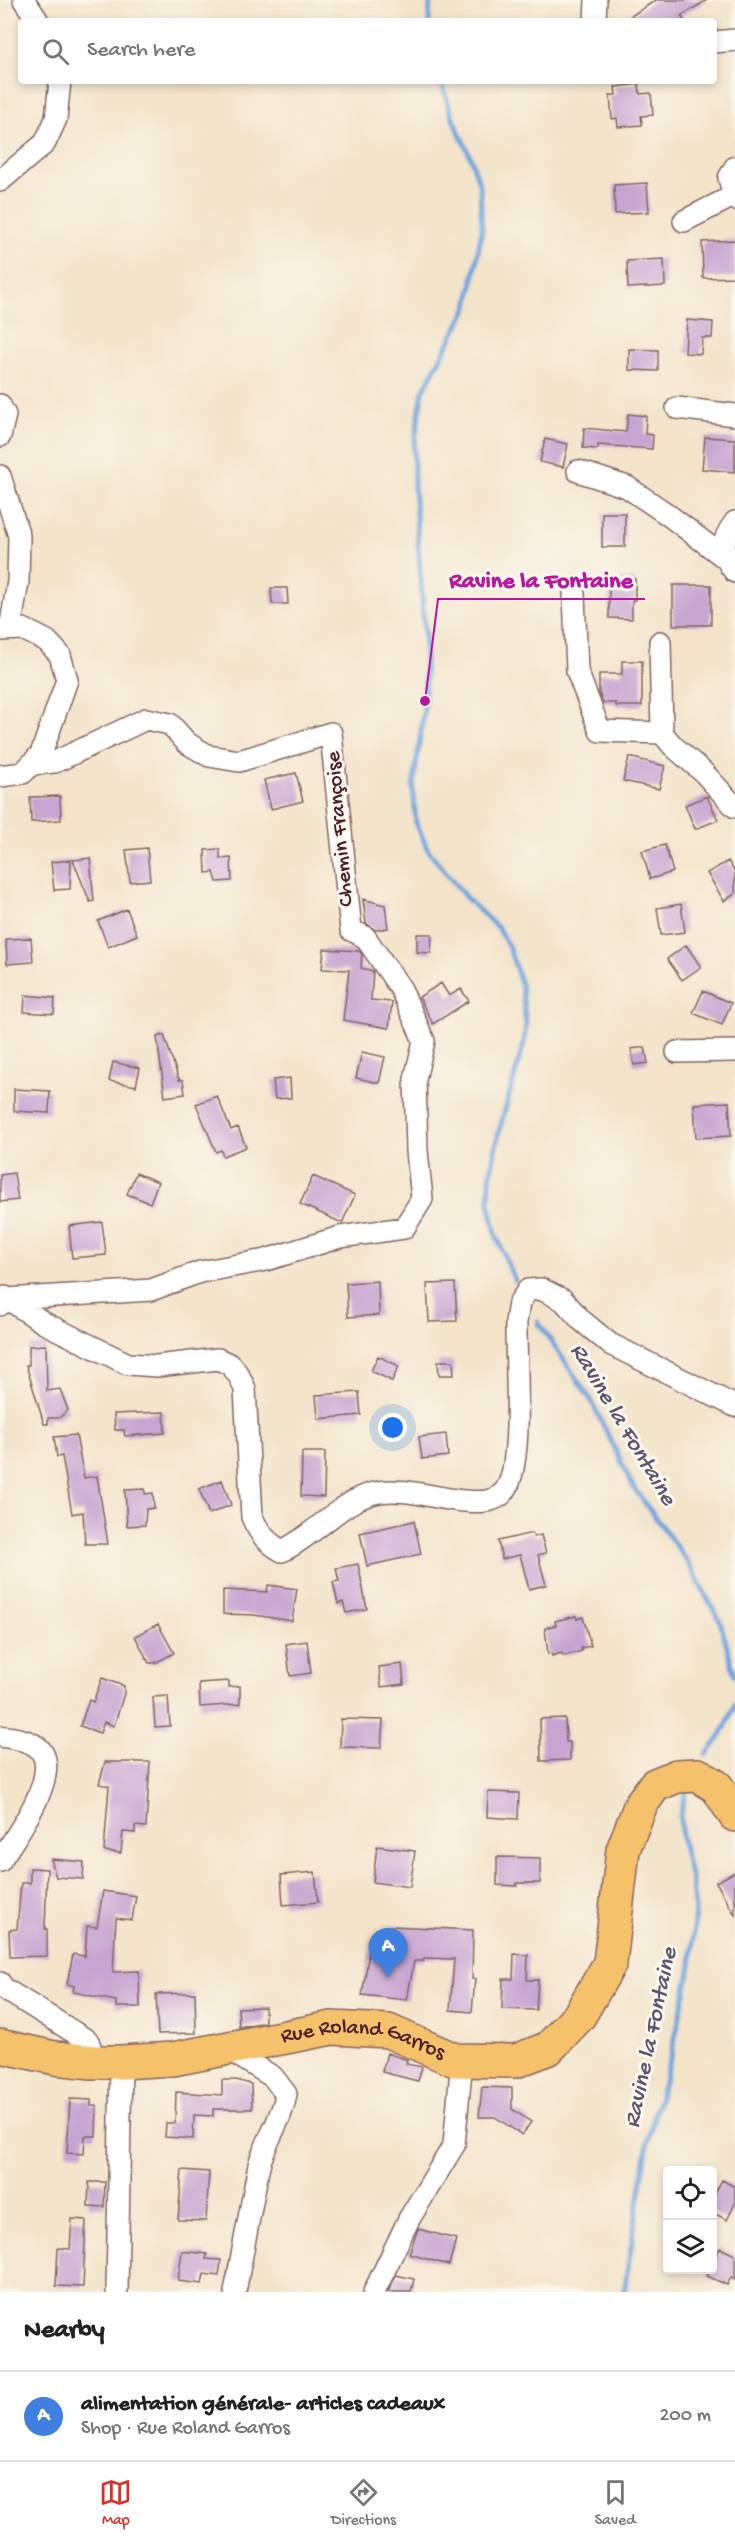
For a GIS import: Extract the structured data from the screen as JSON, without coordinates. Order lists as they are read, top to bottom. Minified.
{"streets":{"main road":["Rue Roland Garros"],"street":["Chemin Françoise"]},"water":["Ravine la Fontaine"],"places":["Ravine la Fontaine"],"page":{"search":"Search here","pins":"A","heading":"Nearby","list":[{"mark":"A","name":"alimentation générale- articles cadeaux","note":"Shop · Rue Roland Garros","value":"200 m"}],"nav":["Map","Directions","Saved"]}}
